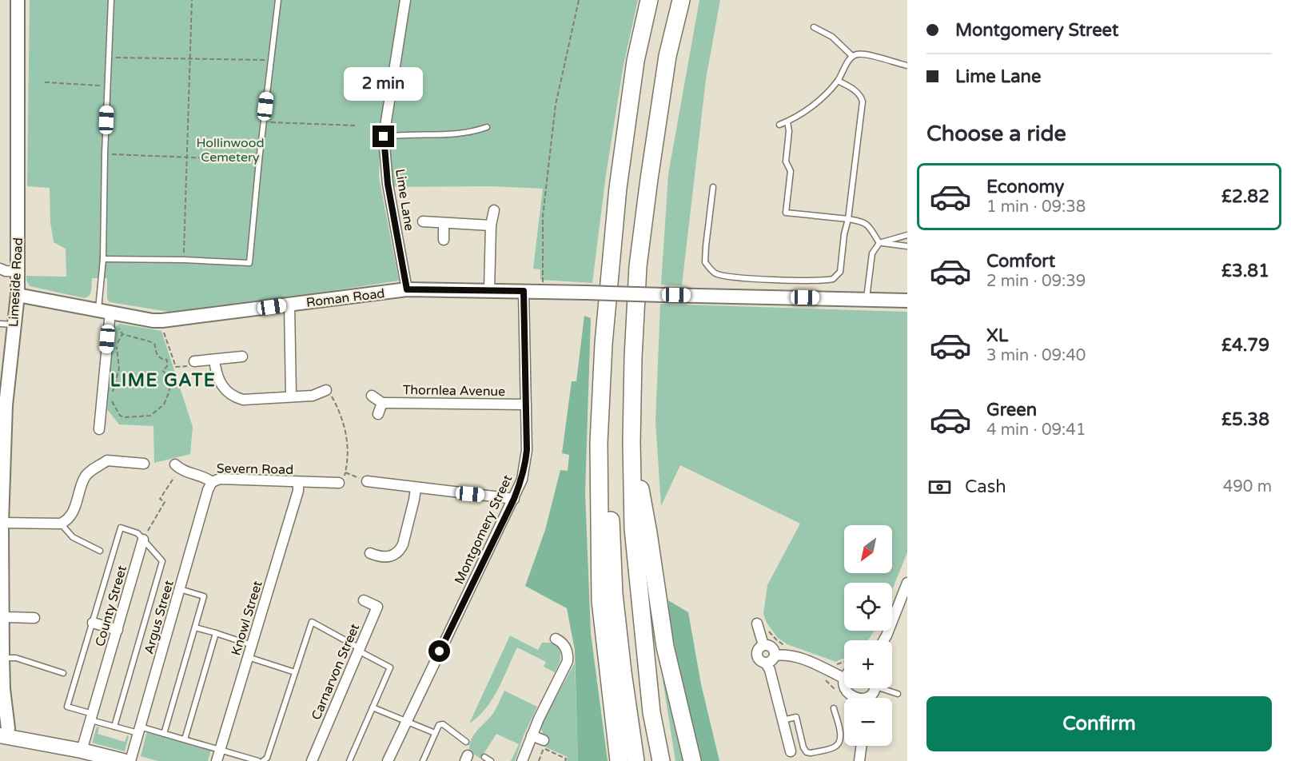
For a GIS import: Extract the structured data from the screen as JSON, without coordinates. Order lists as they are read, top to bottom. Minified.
{"streets":{"street":["Lime Lane","Limeside Road","Roman Road","Thornlea Avenue","Severn Road","Montgomery Street","County Street","Argus Street","Knowl Street","Carnarvon Street"]},"crossings":[["Lime Lane","Roman Road"],["Limeside Road","Roman Road"],["Roman Road","Montgomery Street"],["Thornlea Avenue","Montgomery Street"],["Severn Road","Argus Street"],["Severn Road","Knowl Street"]],"districts":["LIME GATE"],"parks":["Hollinwood Cemetery"],"north":"bottom left","page":{"banner":["Montgomery Street","Lime Lane"],"bubble":"2 min","heading":"Choose a ride","list":[{"name":"Economy","note":"1 min · 09:38","value":"£2.82"},{"name":"Comfort","note":"2 min · 09:39","value":"£3.81"},{"name":"XL","note":"3 min · 09:40","value":"£4.79"},{"name":"Green","note":"4 min · 09:41","value":"£5.38"}],"pay":["Cash","490 m"],"map_buttons":["+","−"],"buttons":"Confirm"}}
